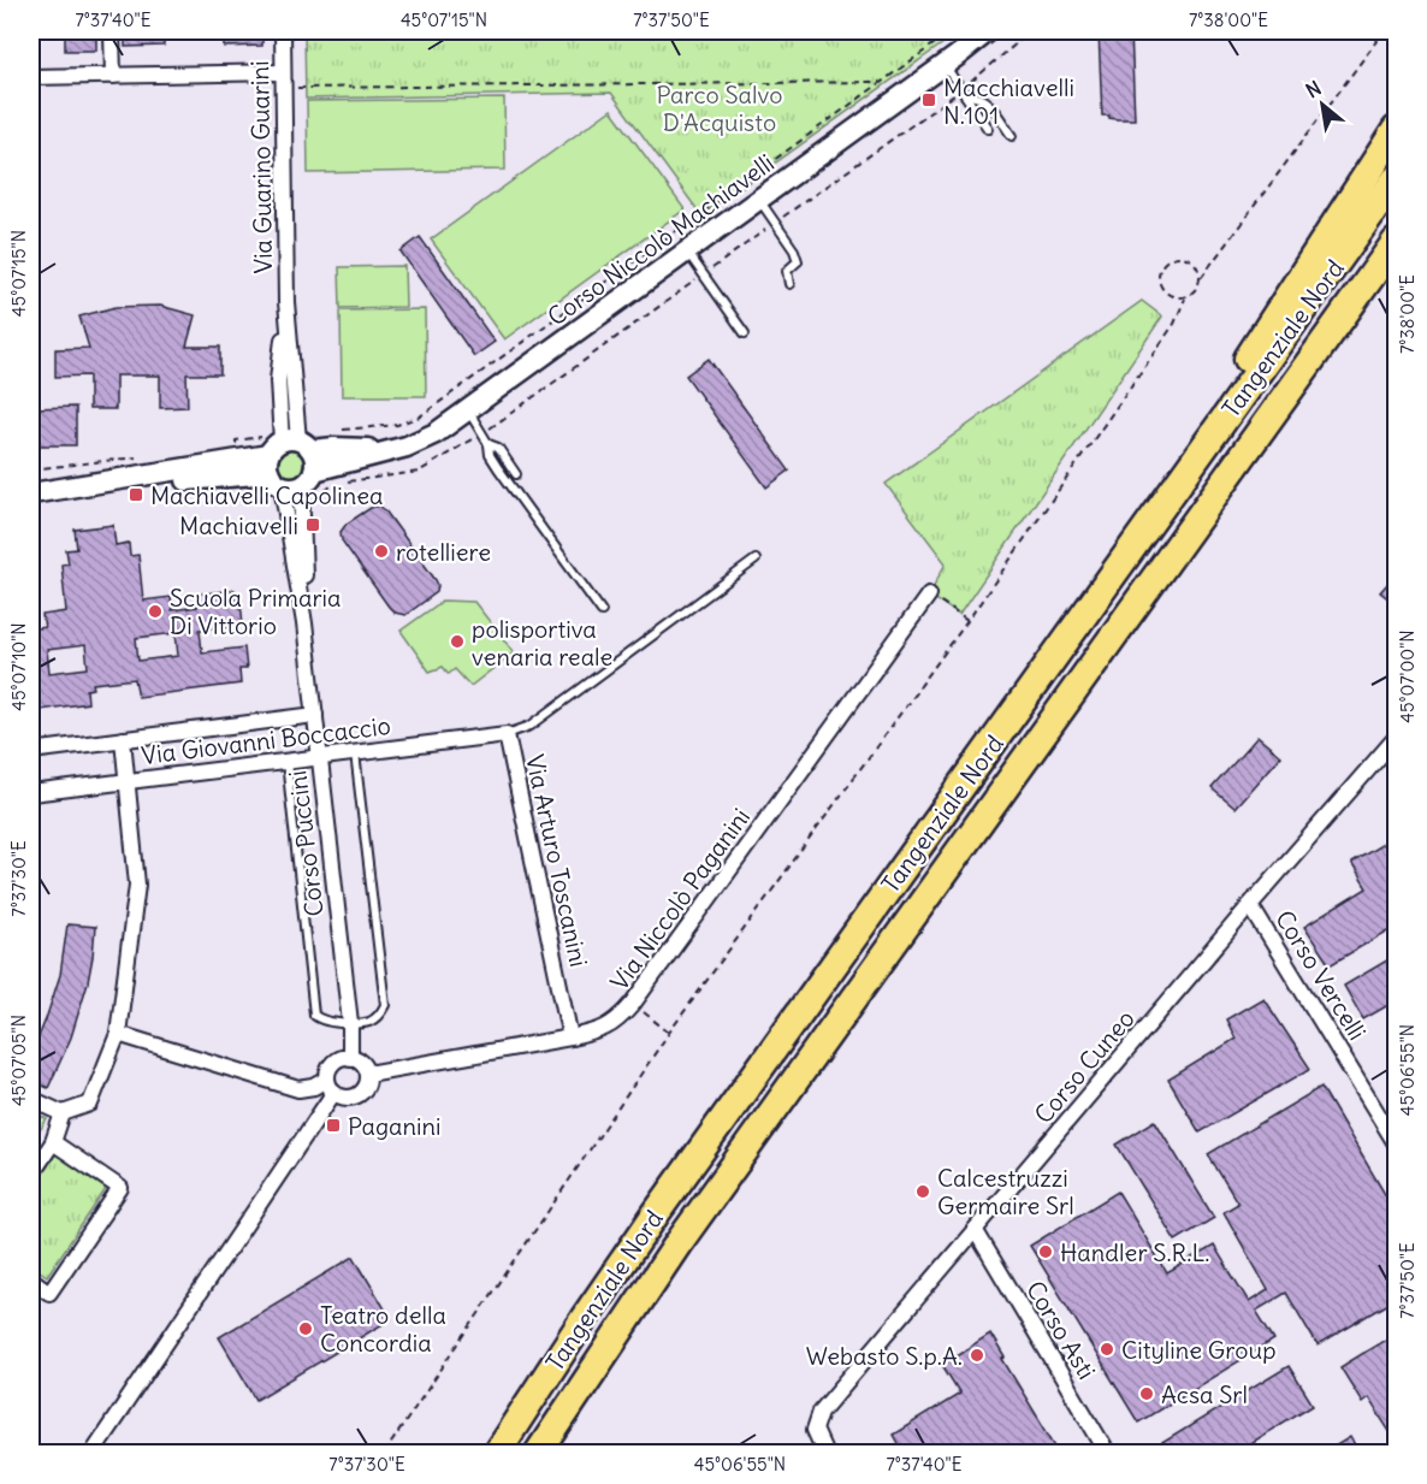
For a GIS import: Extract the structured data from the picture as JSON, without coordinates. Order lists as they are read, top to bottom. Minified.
{"streets":{"highway":["Tangenziale Nord"],"street":["Via Guarino Guarini","Corso Niccolò Machiavelli","Via Giovanni Boccaccio","Corso Puccini","Via Arturo Toscanini","Via Niccolò Paganini","Corso Vercelli","Corso Cuneo","Corso Asti"]},"crossings":[["Via Guarino Guarini","Corso Niccolò Machiavelli"],["Via Guarino Guarini","Corso Puccini"],["Via Giovanni Boccaccio","Corso Puccini"],["Via Giovanni Boccaccio","Via Arturo Toscanini"],["Corso Puccini","Via Niccolò Paganini"],["Via Arturo Toscanini","Via Niccolò Paganini"],["Corso Vercelli","Corso Cuneo"],["Corso Cuneo","Corso Asti"]],"parks":["Parco Salvo D'Acquisto"],"places":{"transit":["Macchiavelli N.101","Machiavelli Capolinea","Machiavelli","Paganini"],"other":["rotelliere","Scuola Primaria Di Vittorio","polisportiva venaria reale","Calcestruzzi Germaire Srl","Handler S.R.L.","Teatro della Concordia","Cityline Group","Webasto S.p.A.","Acsa Srl"]},"north":"top left","coordinates":["7°37'40\"E","45°07'15\"N","7°37'50\"E","7°38'00\"E","45°07'10\"N","45°07'00\"N","7°37'30\"E","45°07'05\"N","45°06'55\"N"]}
